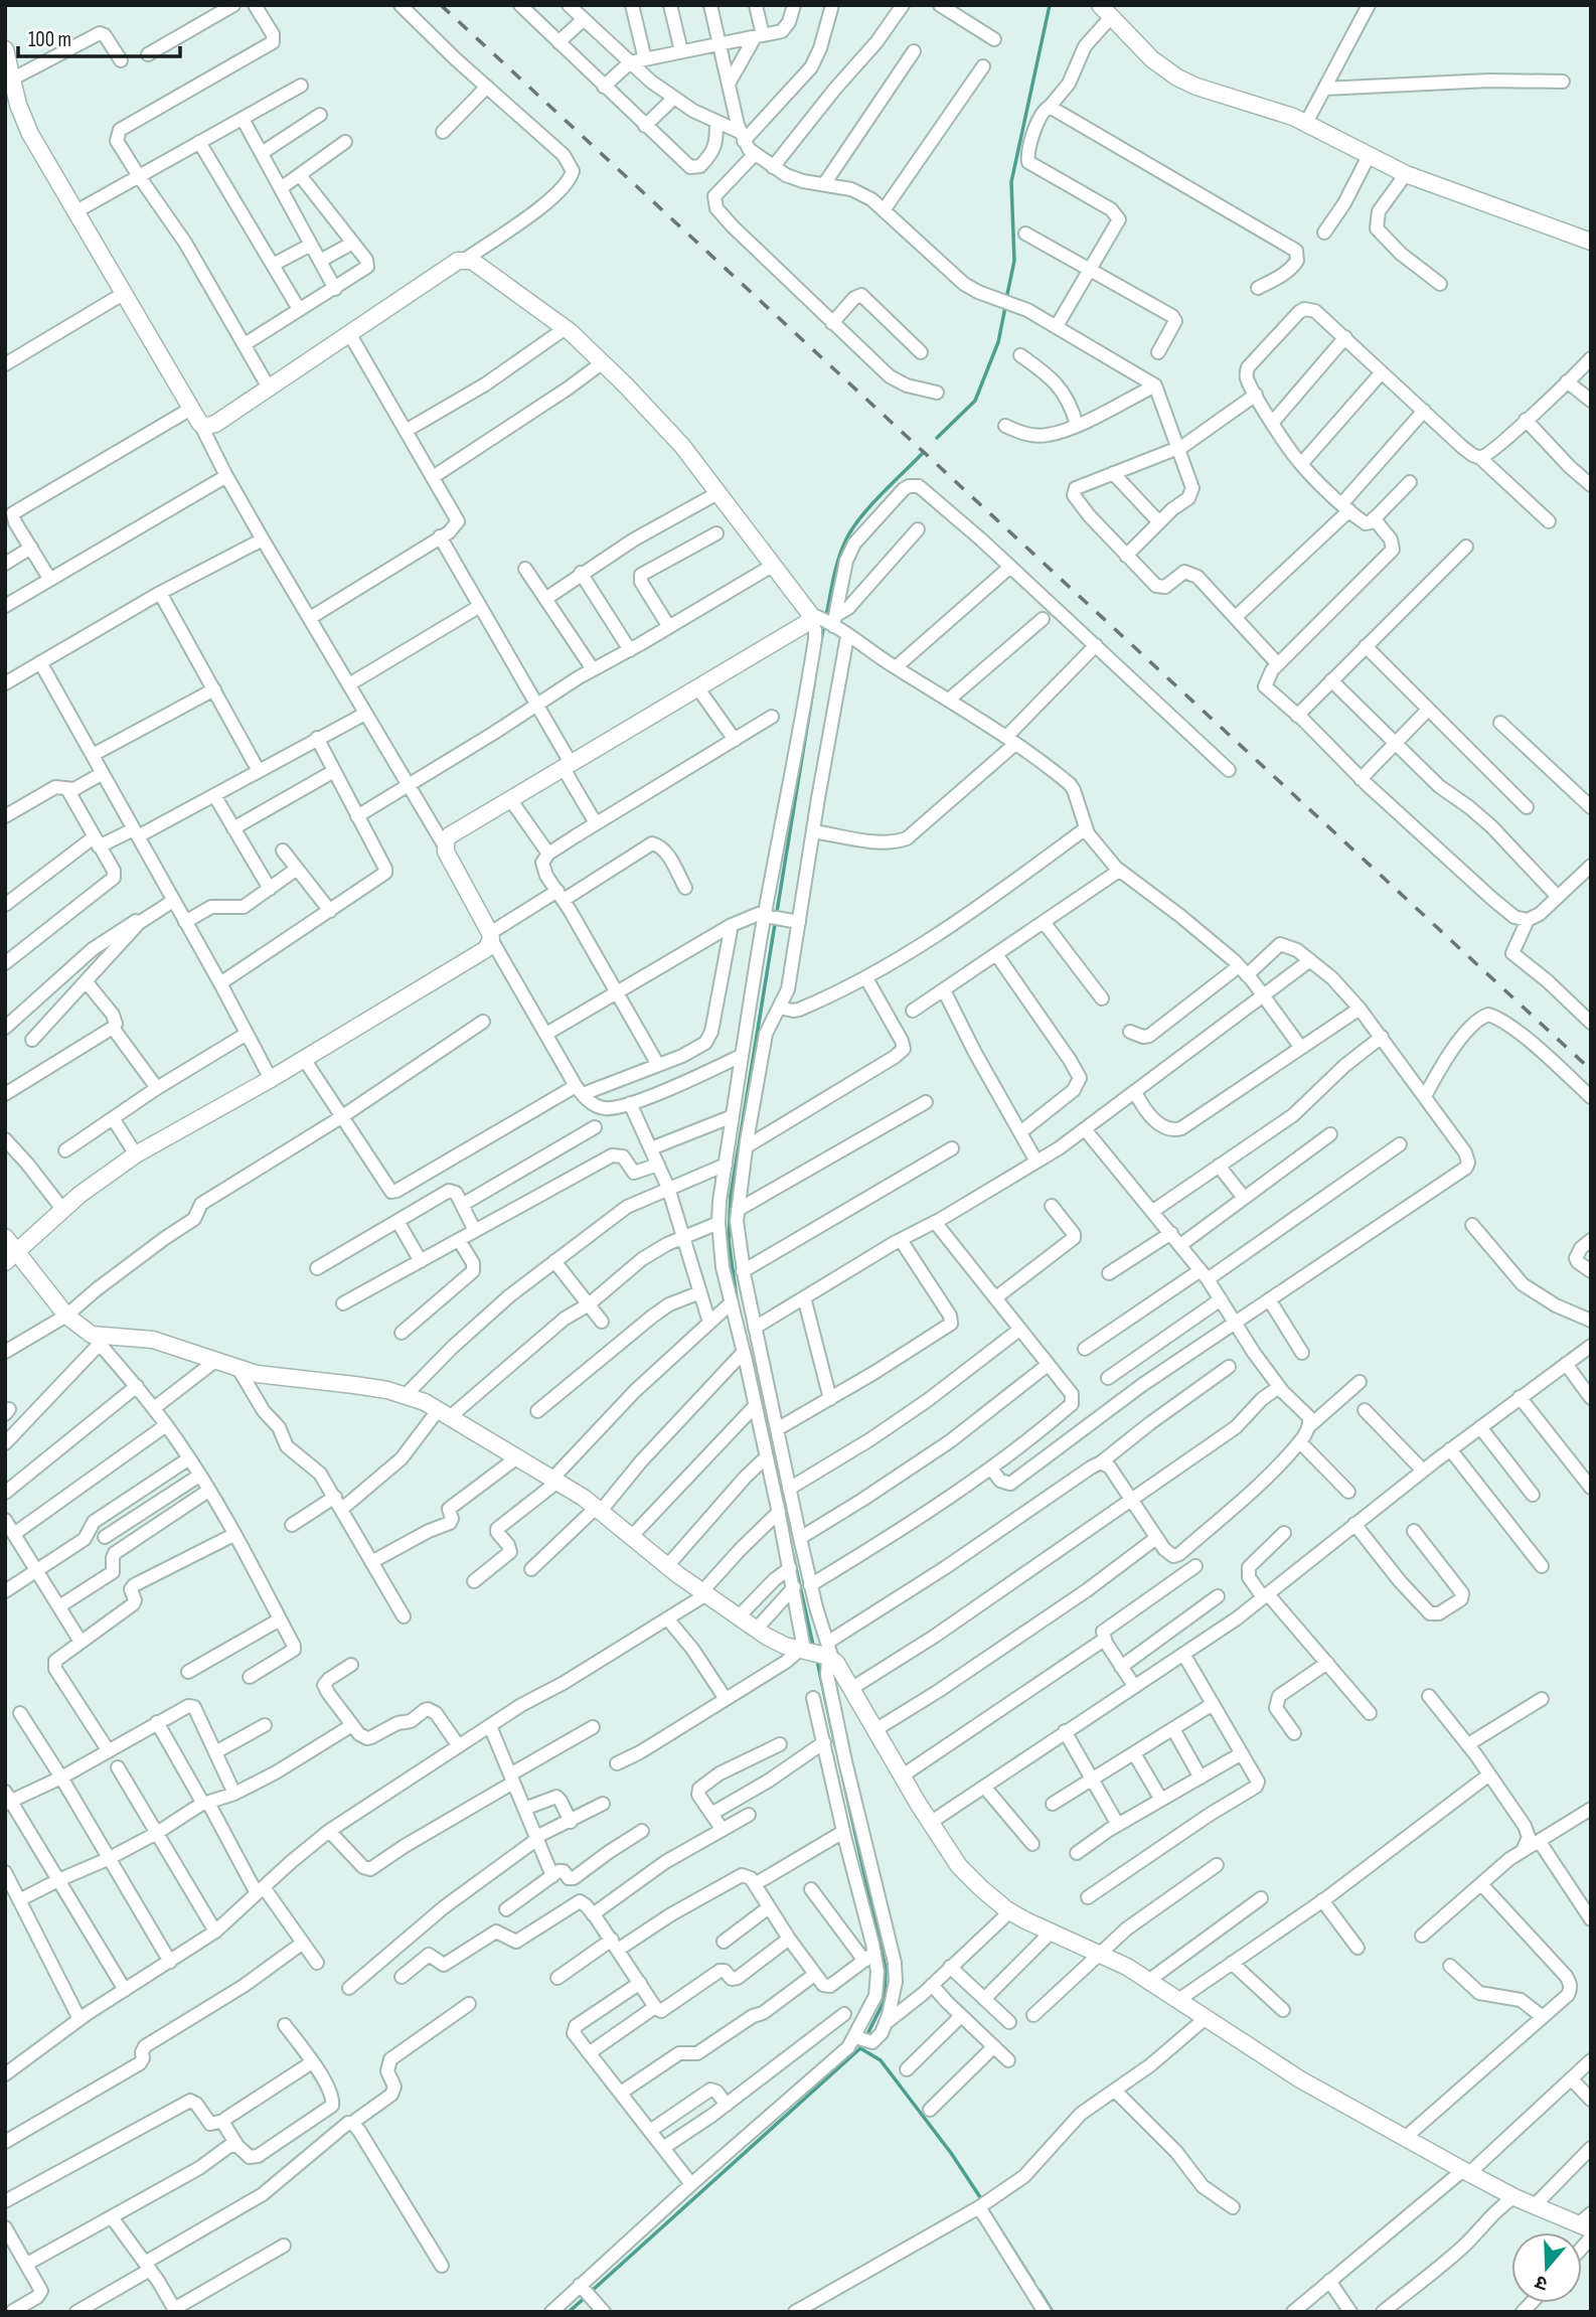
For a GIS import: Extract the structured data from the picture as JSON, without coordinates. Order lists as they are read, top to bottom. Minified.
{"scale_bar":"100 m","north":"bottom"}
